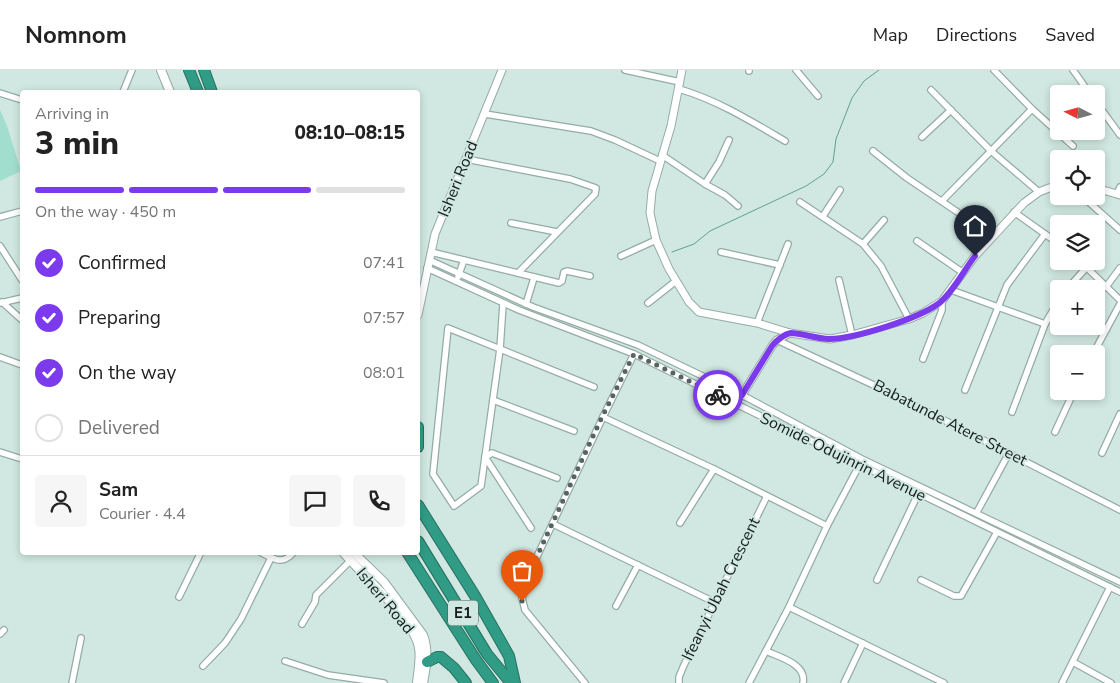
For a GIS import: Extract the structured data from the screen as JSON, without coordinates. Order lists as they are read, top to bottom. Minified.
{"streets":{"highway":["E1"],"main road":["Isheri Road"],"street":["Babatunde Atere Street","Somide Odujinrin Avenue","Ifeanyi Ubah Crescent"]},"crossings":[["Isheri Road","Somide Odujinrin Avenue"]],"north":"left","page":{"header":"Nomnom","nav":["Map","Directions","Saved"],"map_buttons":["+","−"],"heading":["3 min","Arriving in","08:10–08:15"],"panel":["Sam","Courier · 4.4"],"bar":"On the way · 450 m","list":[["Confirmed","07:41"],["Preparing","07:57"],["On the way","08:01"],"Delivered"]}}
